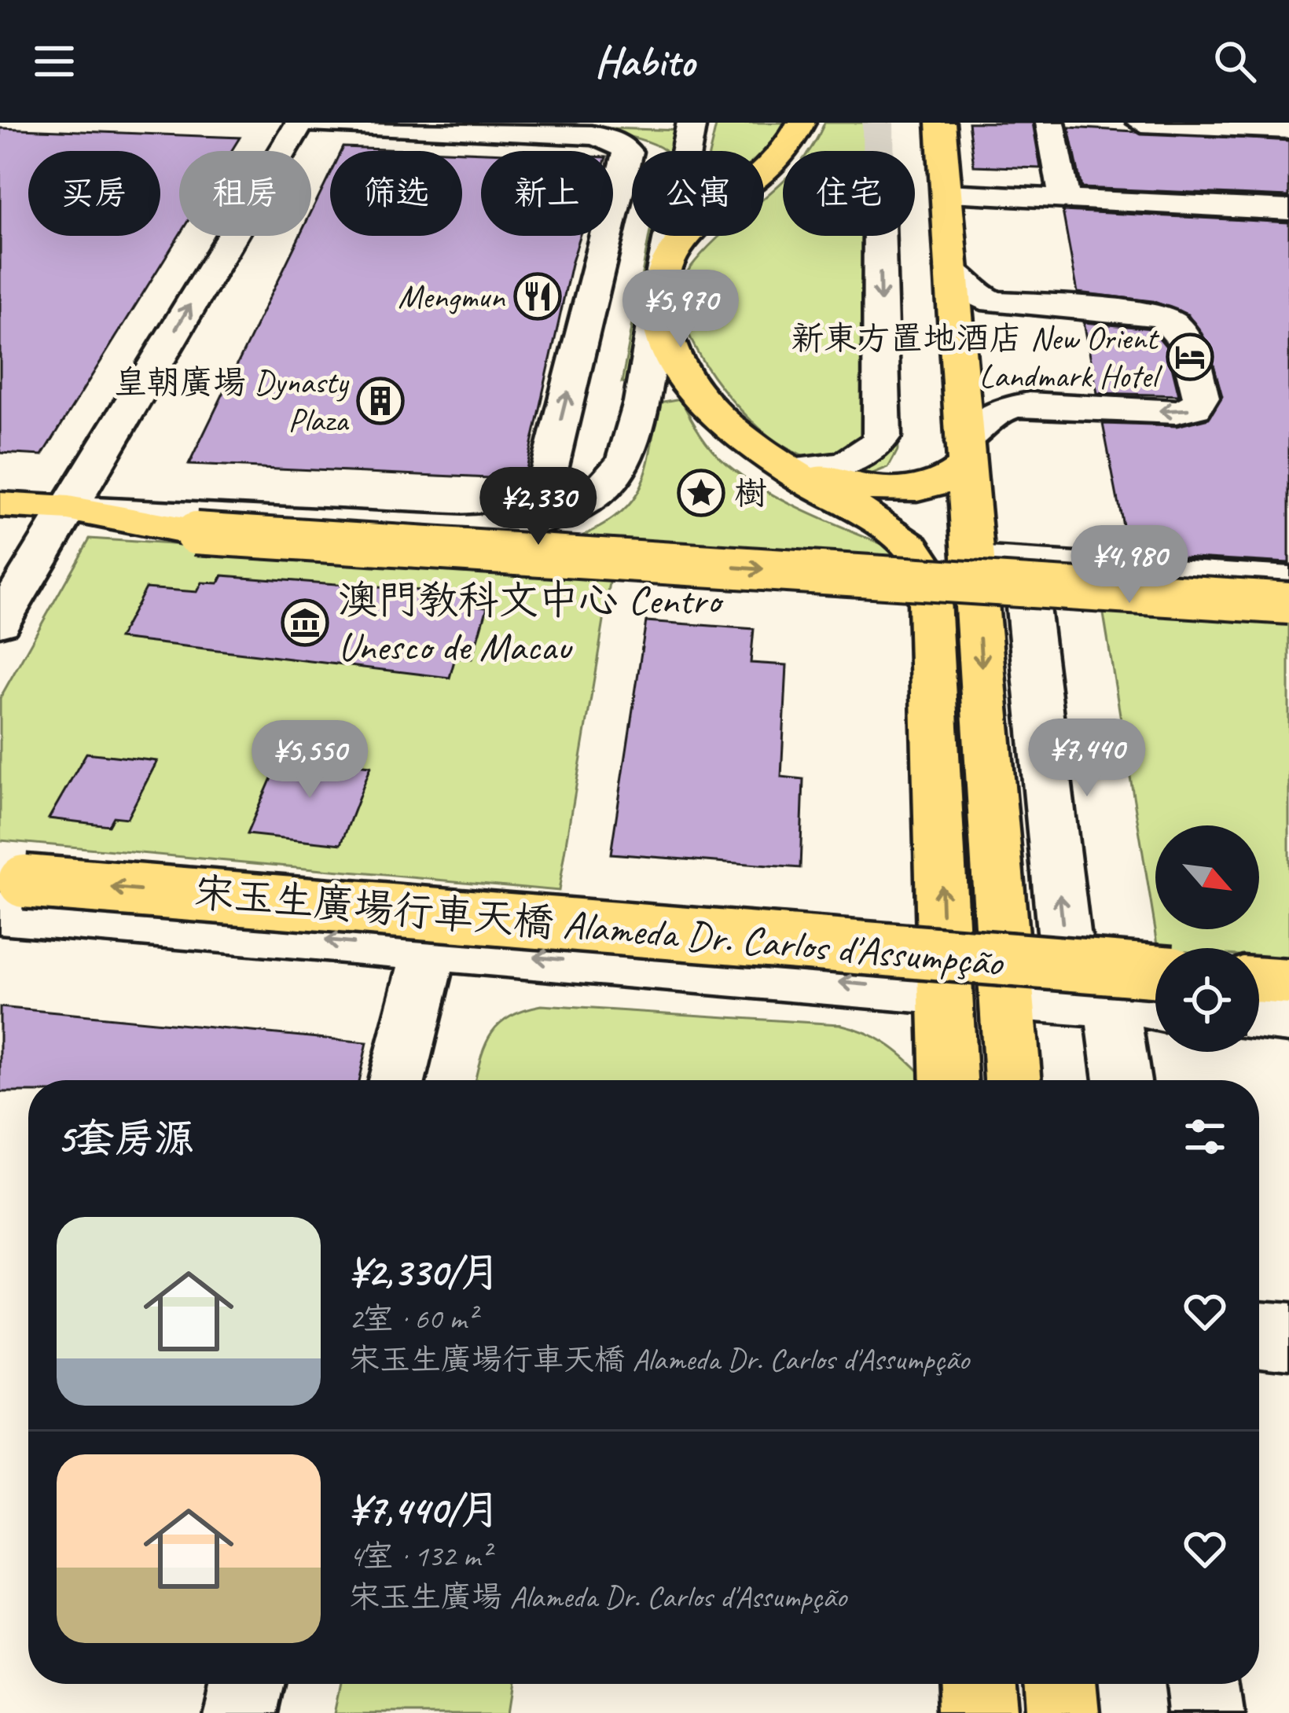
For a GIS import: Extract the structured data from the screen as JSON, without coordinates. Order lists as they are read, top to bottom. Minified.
{"streets":{"main road":["宋玉生廣場行車天橋 Alameda Dr. Carlos d'Assumpção"]},"places":{"restaurant":["Mengmun"],"hotel":["新東方置地酒店 New Orient Landmark Hotel"],"building":["皇朝廣場 Dynasty Plaza"],"place":["樹"],"museum":["澳門教科文中心 Centro Unesco de Macau"]},"north":"bottom right","page":{"header":"Habito","chip":["买房","租房","筛选","新上","公寓","住宅"],"price":["¥5,970","¥2,330","¥4,980","¥7,440","¥5,550"],"heading":"5套房源","list":[{"name":"¥2,330/月","note":"2室 · 60 m² · 宋玉生廣場行車天橋 Alameda Dr. Carlos d'Assumpção"},{"name":"¥7,440/月","note":"4室 · 132 m² · 宋玉生廣場 Alameda Dr. Carlos d'Assumpção"}]}}
